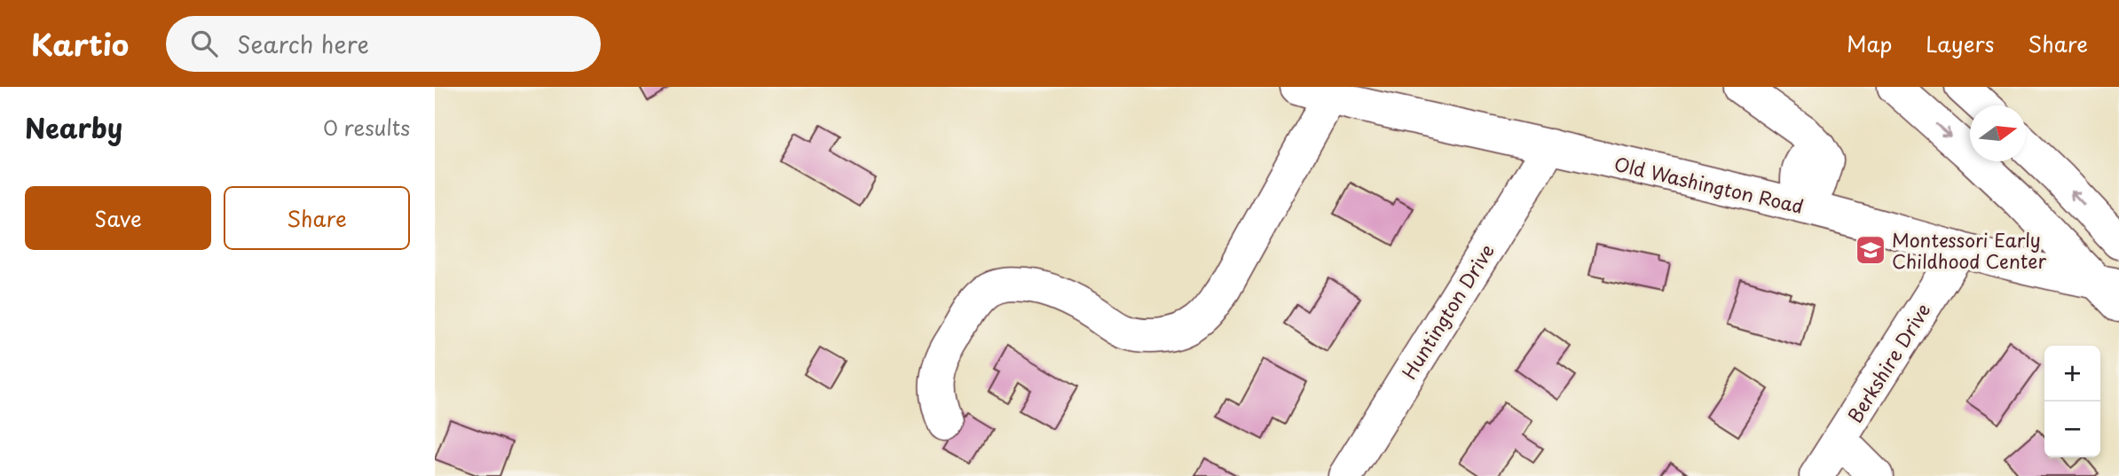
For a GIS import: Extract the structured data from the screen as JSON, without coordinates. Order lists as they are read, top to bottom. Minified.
{"streets":{"street":["Old Washington Road","Huntington Drive","Berkshire Drive"]},"crossings":[["Old Washington Road","Huntington Drive"],["Old Washington Road","Berkshire Drive"]],"places":{"school or university":["Montessori Early Childhood Center"]},"north":"right","page":{"header":"Kartio","search":"Search here","nav":["Map","Layers","Share"],"heading":["Nearby","0 results"],"buttons":["Save","Share"],"map_buttons":["+","−"]}}
